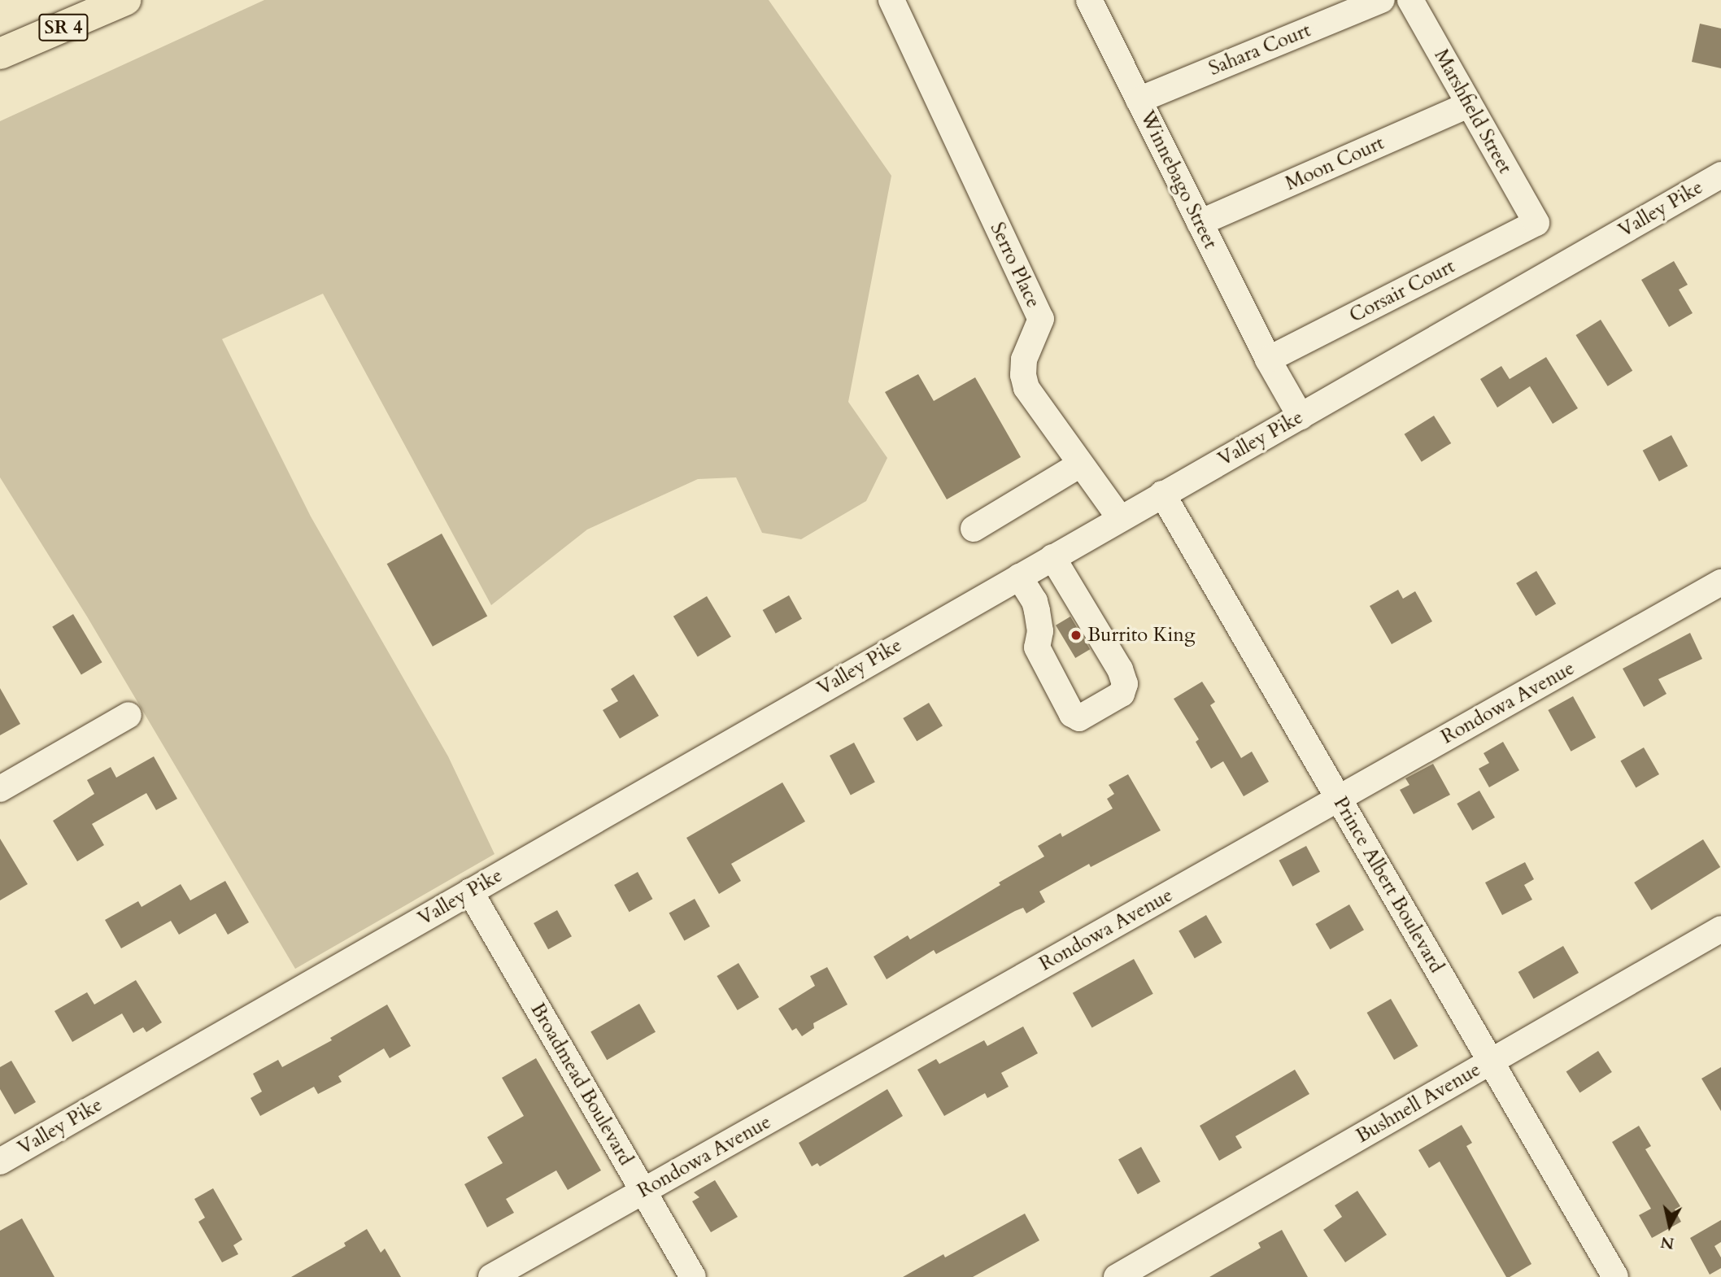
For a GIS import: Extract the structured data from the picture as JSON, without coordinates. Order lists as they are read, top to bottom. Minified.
{"streets":{"highway":["SR 4"],"street":["Sahara Court","Marshfield Street","Moon Court","Winnebago Street","Valley Pike","Serro Place","Corsair Court","Rondowa Avenue","Prince Albert Boulevard","Broadmead Boulevard","Bushnell Avenue"]},"crossings":[["Sahara Court","Winnebago Street"],["Marshfield Street","Moon Court"],["Marshfield Street","Corsair Court"],["Moon Court","Winnebago Street"],["Winnebago Street","Valley Pike"],["Winnebago Street","Corsair Court"],["Valley Pike","Serro Place"],["Valley Pike","Prince Albert Boulevard"],["Valley Pike","Broadmead Boulevard"],["Rondowa Avenue","Prince Albert Boulevard"],["Rondowa Avenue","Broadmead Boulevard"],["Prince Albert Boulevard","Bushnell Avenue"]],"places":["Burrito King"],"north":"bottom"}
